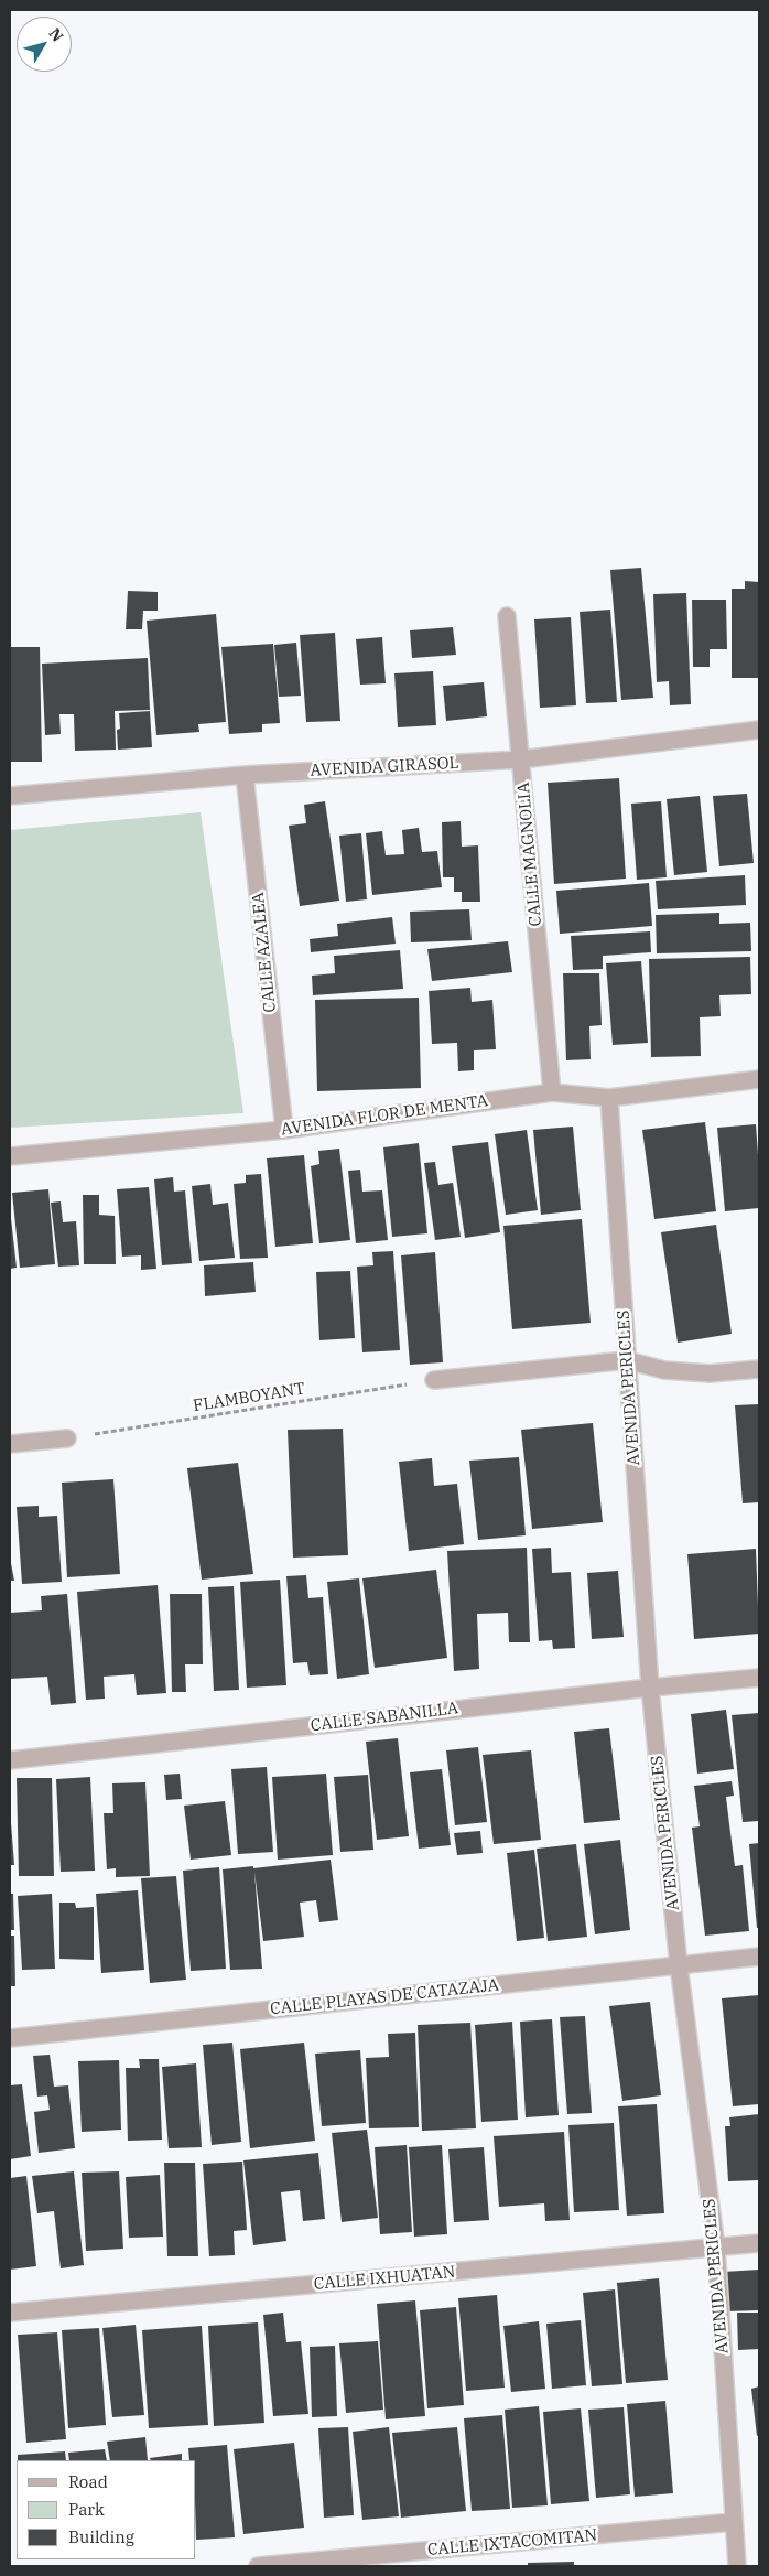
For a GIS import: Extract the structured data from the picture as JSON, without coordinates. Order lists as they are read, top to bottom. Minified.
{"streets":{"street":["AVENIDA GIRASOL","CALLE MAGNOLIA","CALLE AZALEA","AVENIDA FLOR DE MENTA","AVENIDA PERICLES","CALLE SABANILLA","CALLE PLAYAS DE CATAZAJA","CALLE IXHUATAN","CALLE IXTACOMITAN"],"path":["FLAMBOYANT"]},"crossings":[["AVENIDA GIRASOL","CALLE MAGNOLIA"],["AVENIDA GIRASOL","CALLE AZALEA"],["CALLE MAGNOLIA","AVENIDA FLOR DE MENTA"],["CALLE AZALEA","AVENIDA FLOR DE MENTA"],["AVENIDA FLOR DE MENTA","AVENIDA PERICLES"],["AVENIDA PERICLES","CALLE SABANILLA"],["AVENIDA PERICLES","CALLE PLAYAS DE CATAZAJA"],["AVENIDA PERICLES","CALLE IXHUATAN"],["AVENIDA PERICLES","CALLE IXTACOMITAN"]],"legend":["Road","Park","Building"],"north":"top right"}
